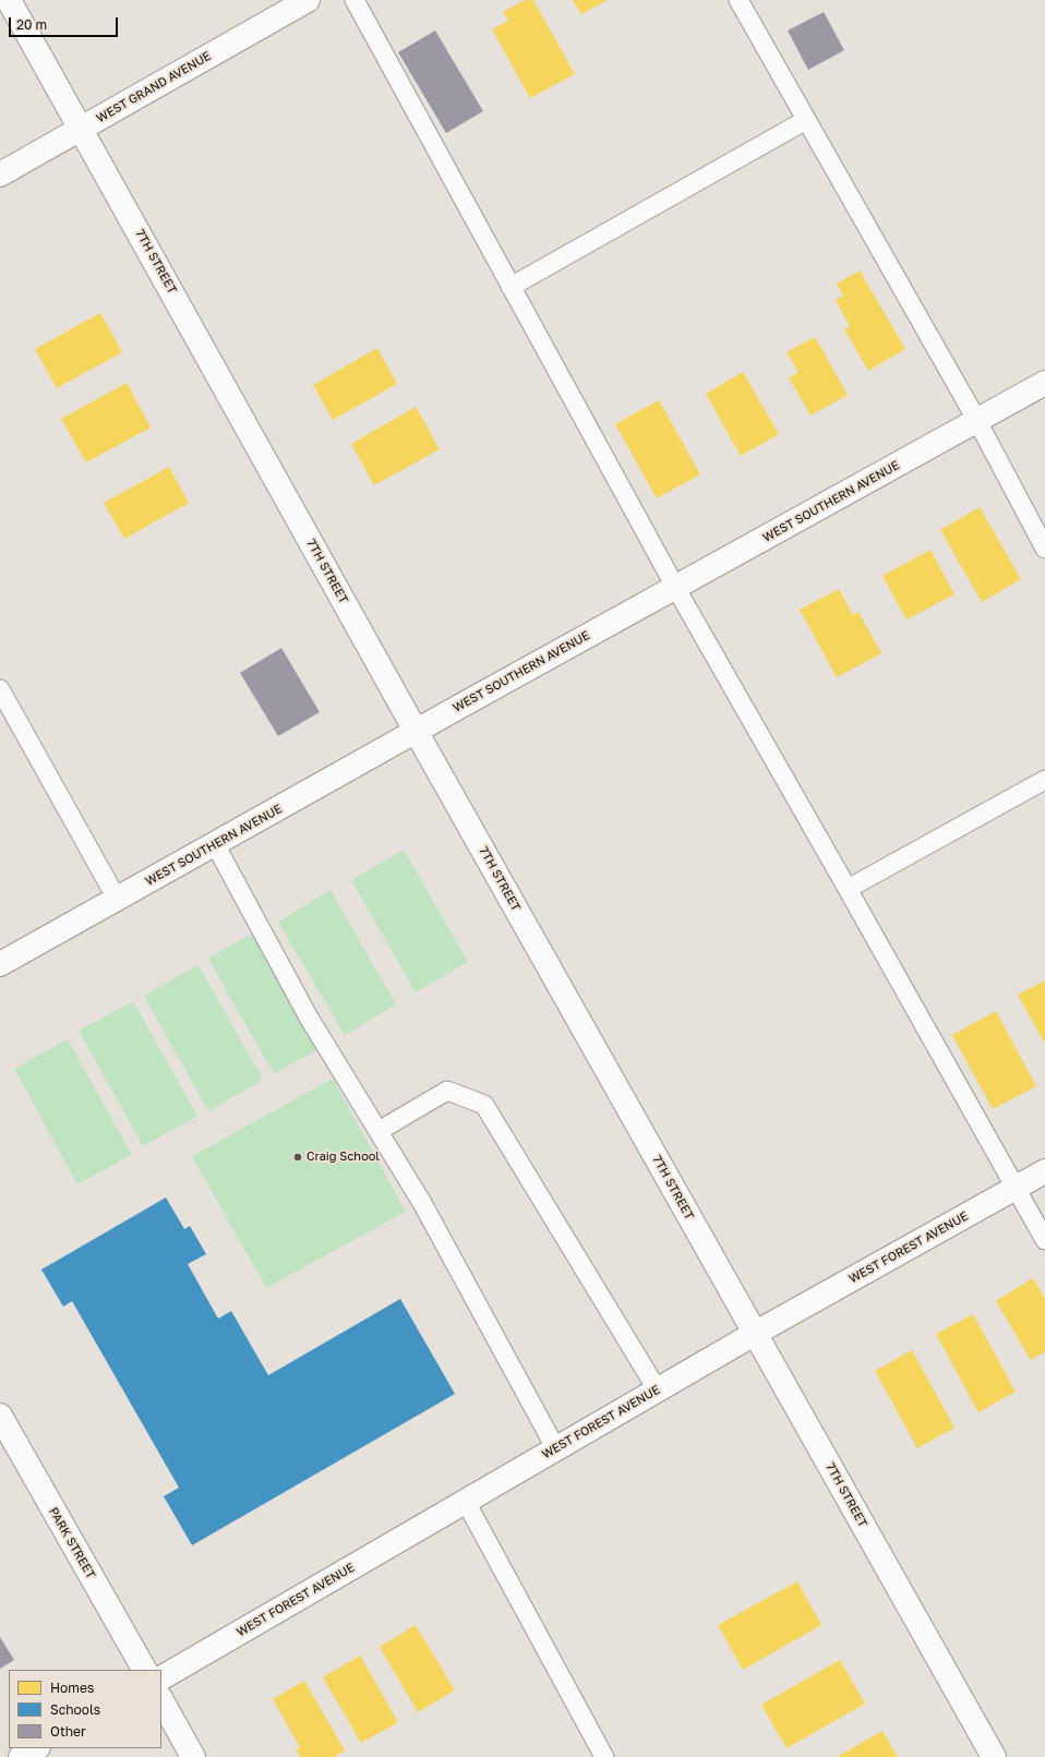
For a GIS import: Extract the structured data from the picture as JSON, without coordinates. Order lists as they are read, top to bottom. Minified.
{"streets":{"street":["WEST GRAND AVENUE","7TH STREET","WEST SOUTHERN AVENUE","WEST FOREST AVENUE","PARK STREET"]},"crossings":[["WEST GRAND AVENUE","7TH STREET"],["7TH STREET","WEST SOUTHERN AVENUE"],["7TH STREET","WEST FOREST AVENUE"]],"places":["Craig School"],"legend":["Homes","Schools","Other"],"scale_bar":"20 m"}
